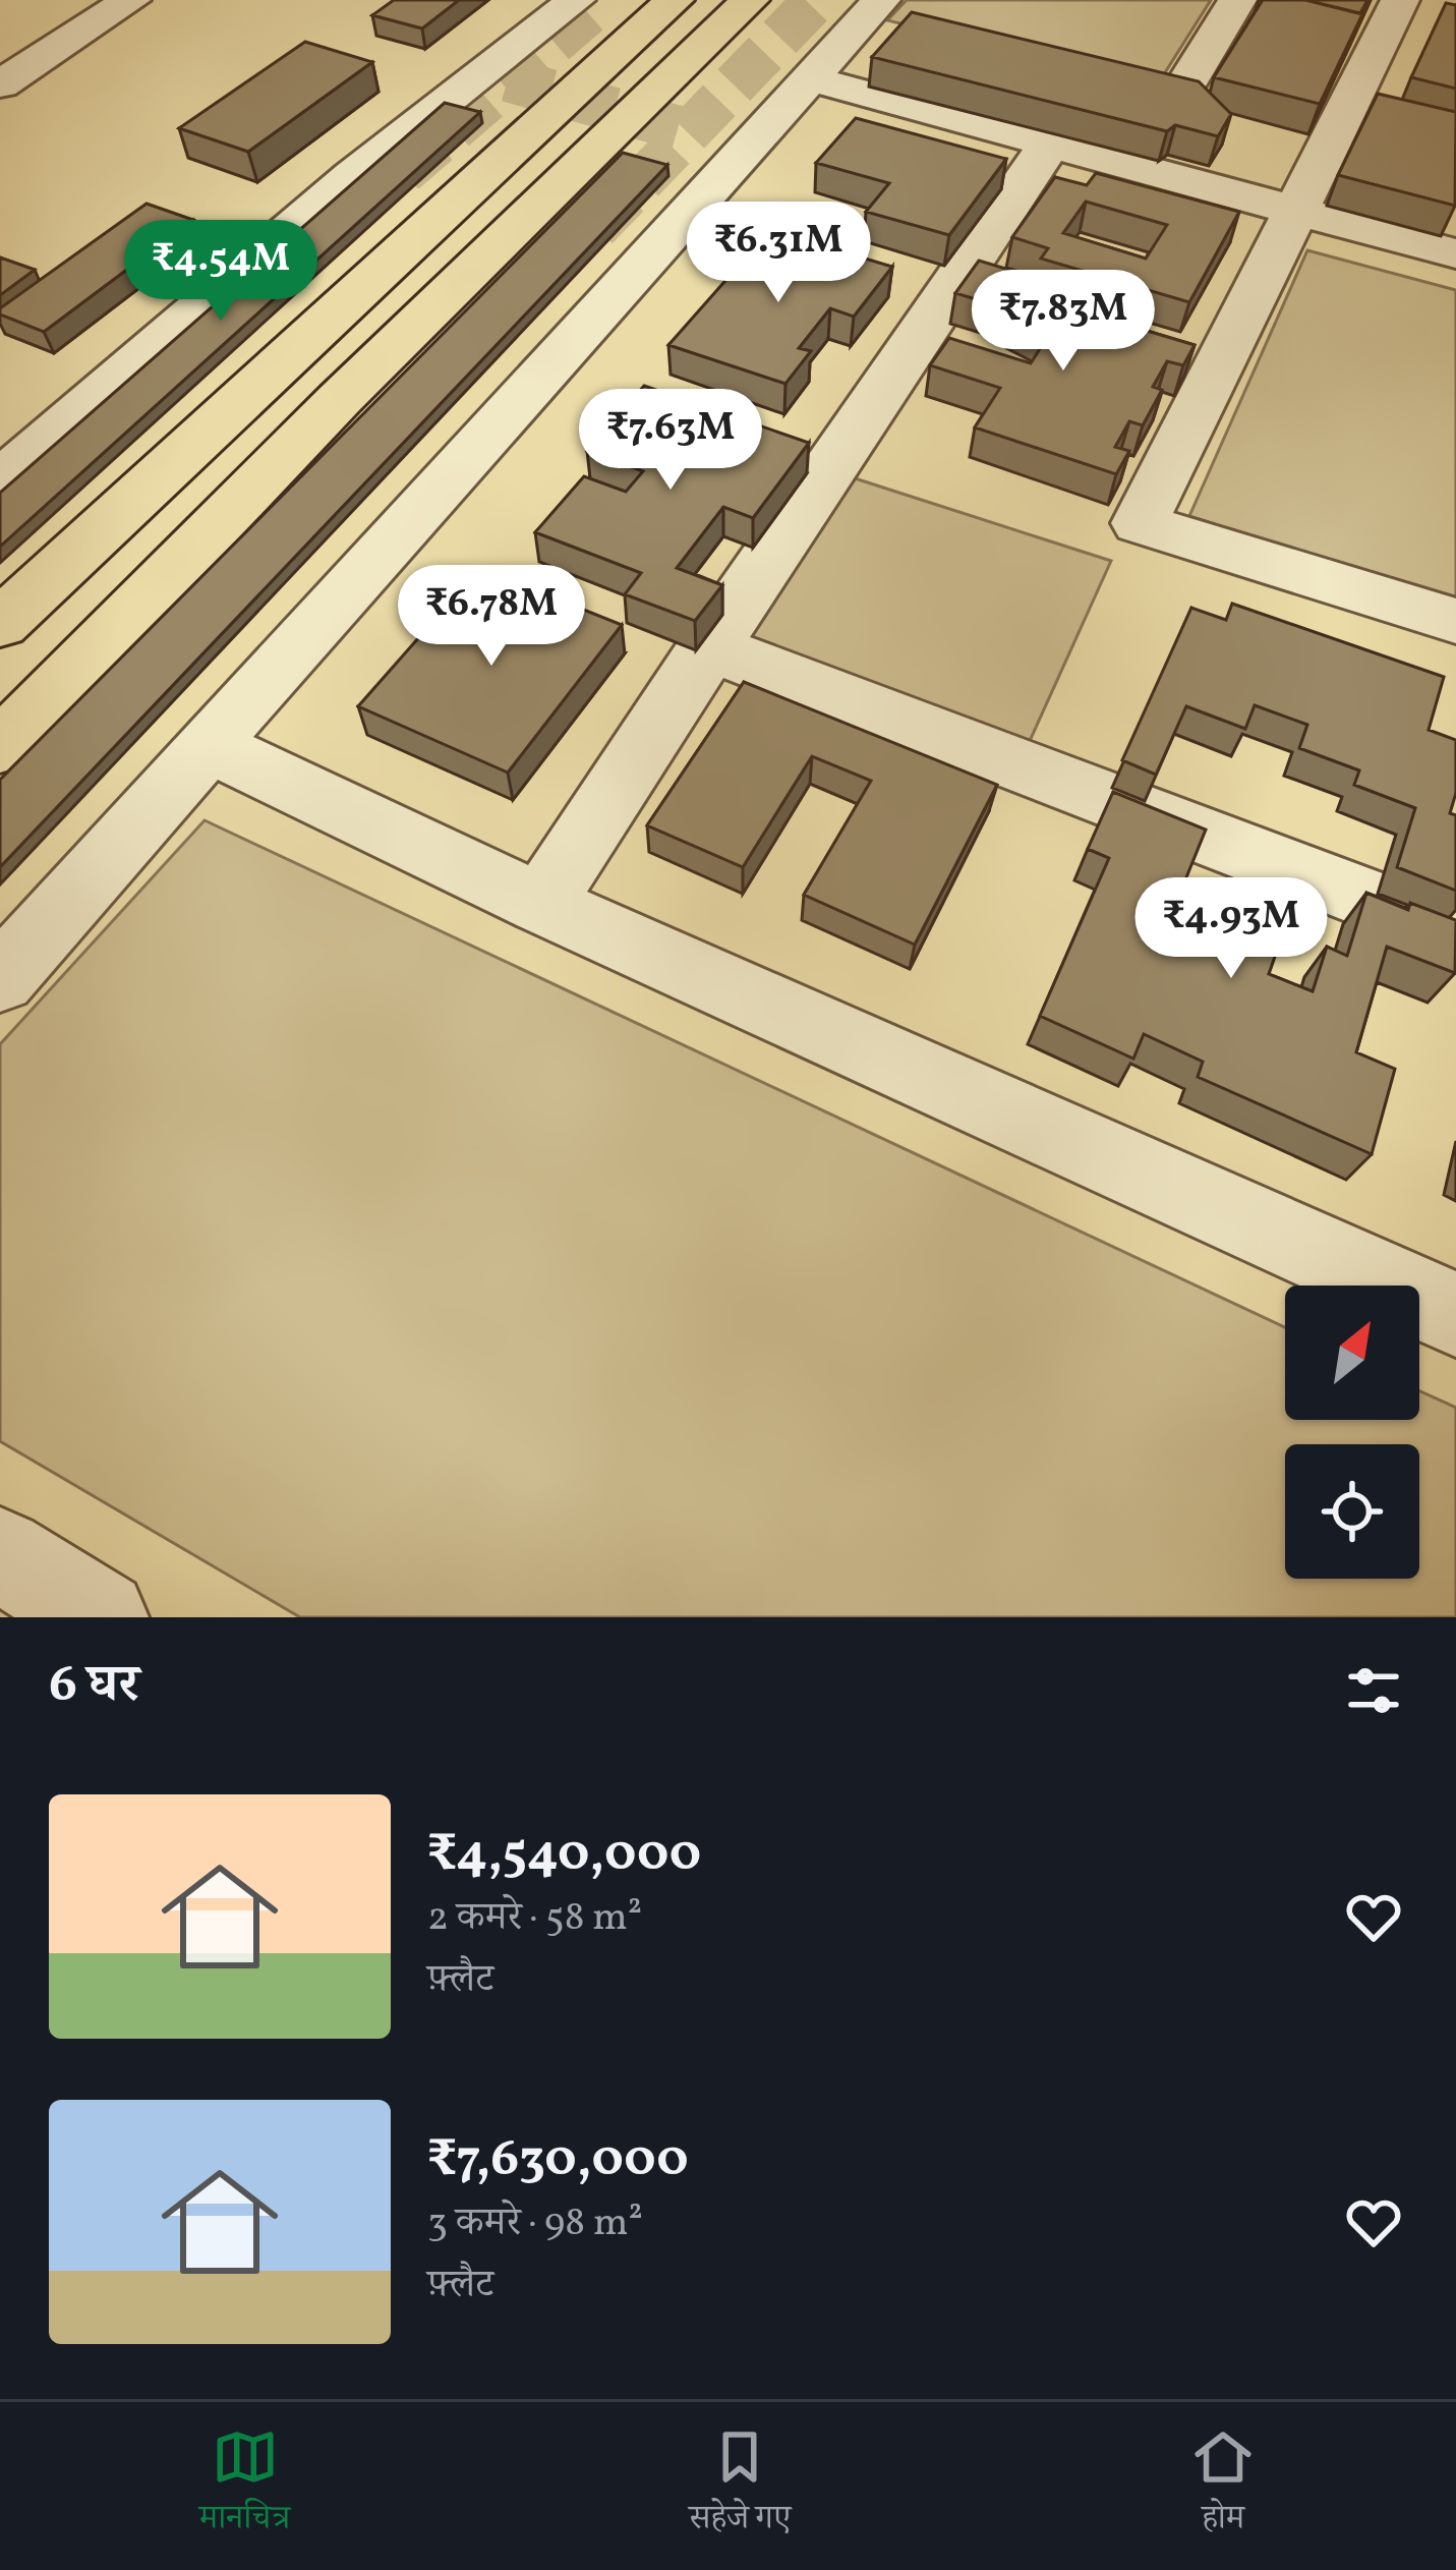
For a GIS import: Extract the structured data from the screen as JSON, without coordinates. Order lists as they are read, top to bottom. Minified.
{"north":"top right","page":{"price":["₹6.31M","₹4.54M","₹7.83M","₹7.63M","₹6.78M","₹4.93M"],"heading":"6 घर","list":[{"name":"₹4,540,000","note":"2 कमरे · 58 m² · फ़्लैट"},{"name":"₹7,630,000","note":"3 कमरे · 98 m² · फ़्लैट"}],"tabs":["मानचित्र","सहेजे गए","होम"]}}
